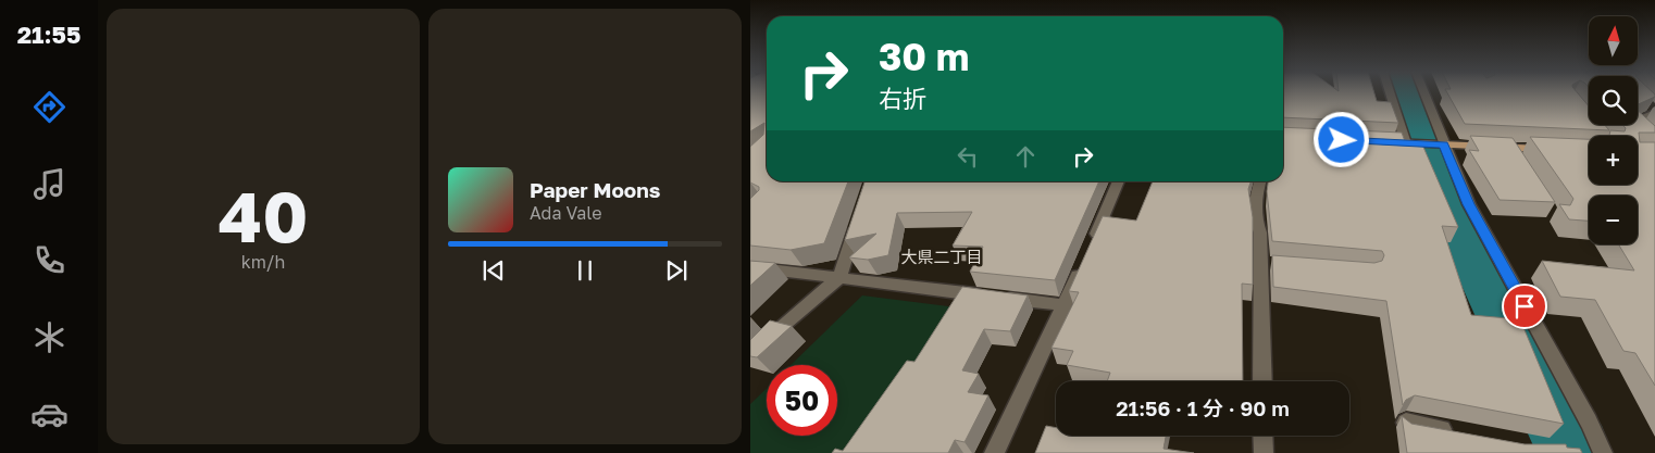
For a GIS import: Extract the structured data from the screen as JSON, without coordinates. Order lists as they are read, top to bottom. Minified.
{"districts":["大県二丁目"],"north":"top","page":{"tabs":"21:55","tile":["40","km/h"],"map_buttons":["+","−"],"turn":["30 m","右折"],"song":["Paper Moons","Ada Vale"],"limit":"50","trip":"21:56 · 1 分 · 90 m"}}
